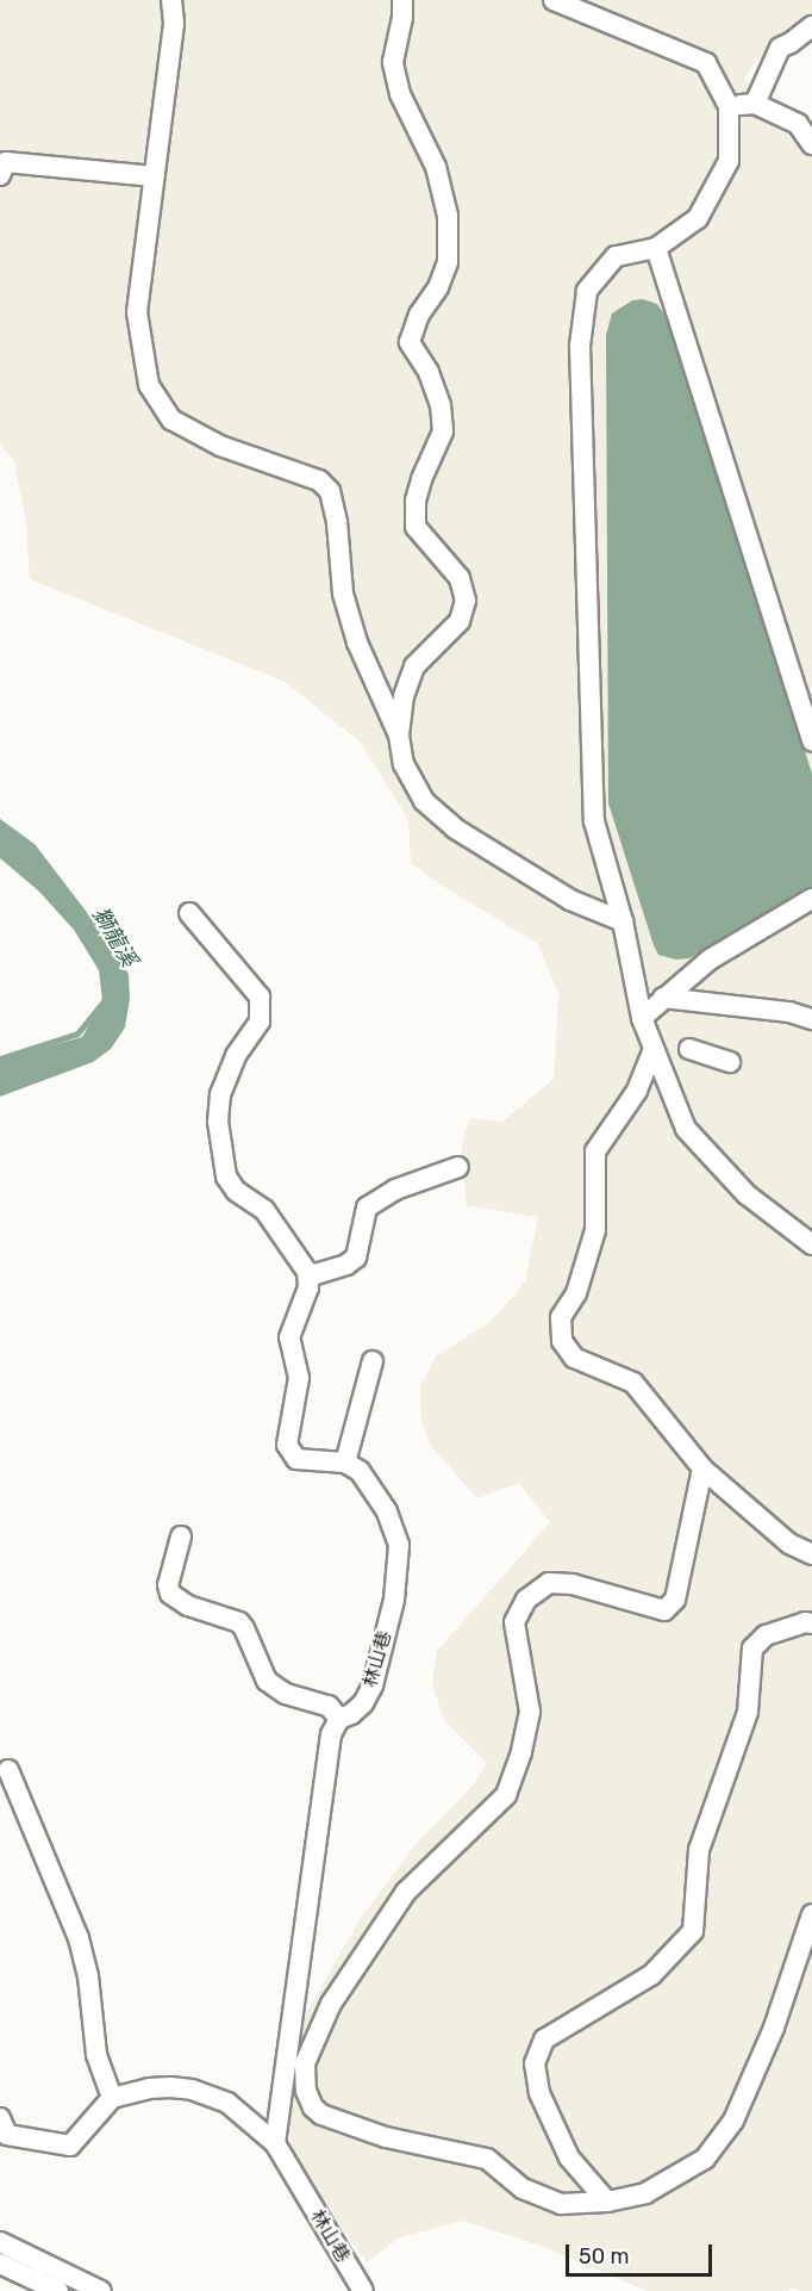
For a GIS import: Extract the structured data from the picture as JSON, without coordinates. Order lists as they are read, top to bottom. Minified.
{"streets":{"street":["林山巷"]},"water":["獅龍溪"],"scale_bar":"50 m"}
